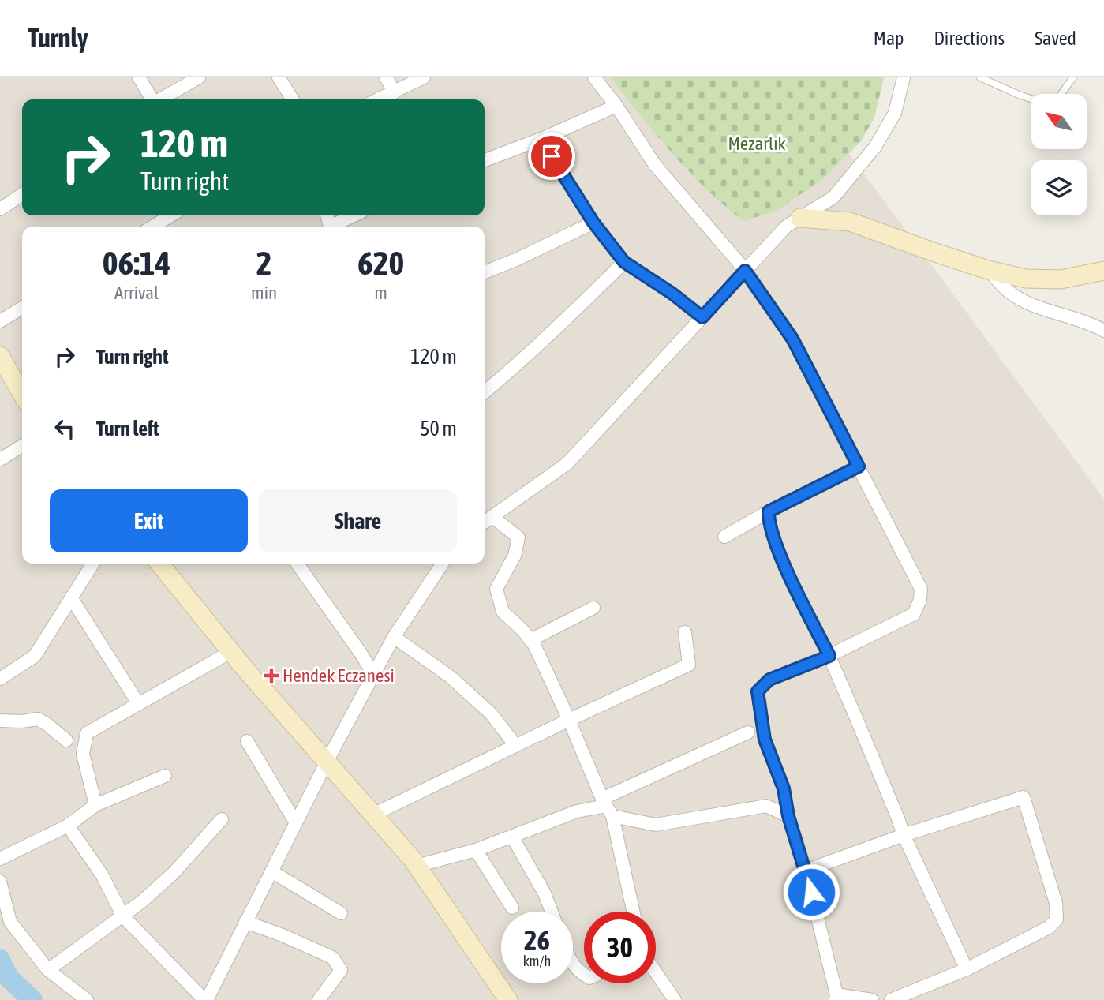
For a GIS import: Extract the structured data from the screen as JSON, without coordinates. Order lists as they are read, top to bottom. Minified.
{"parks":["Mezarlık"],"places":{"health":["Hendek Eczanesi"]},"north":"top left","page":{"header":"Turnly","nav":["Map","Directions","Saved"],"turn":["120 m","Turn right"],"eta":["06:14","Arrival","2","min","620","m"],"list":[{"name":"Turn right","value":"120 m"},{"name":"Turn left","value":"50 m"}],"buttons":["Exit","Share"],"speed":"26 km/h","limit":"30"}}
